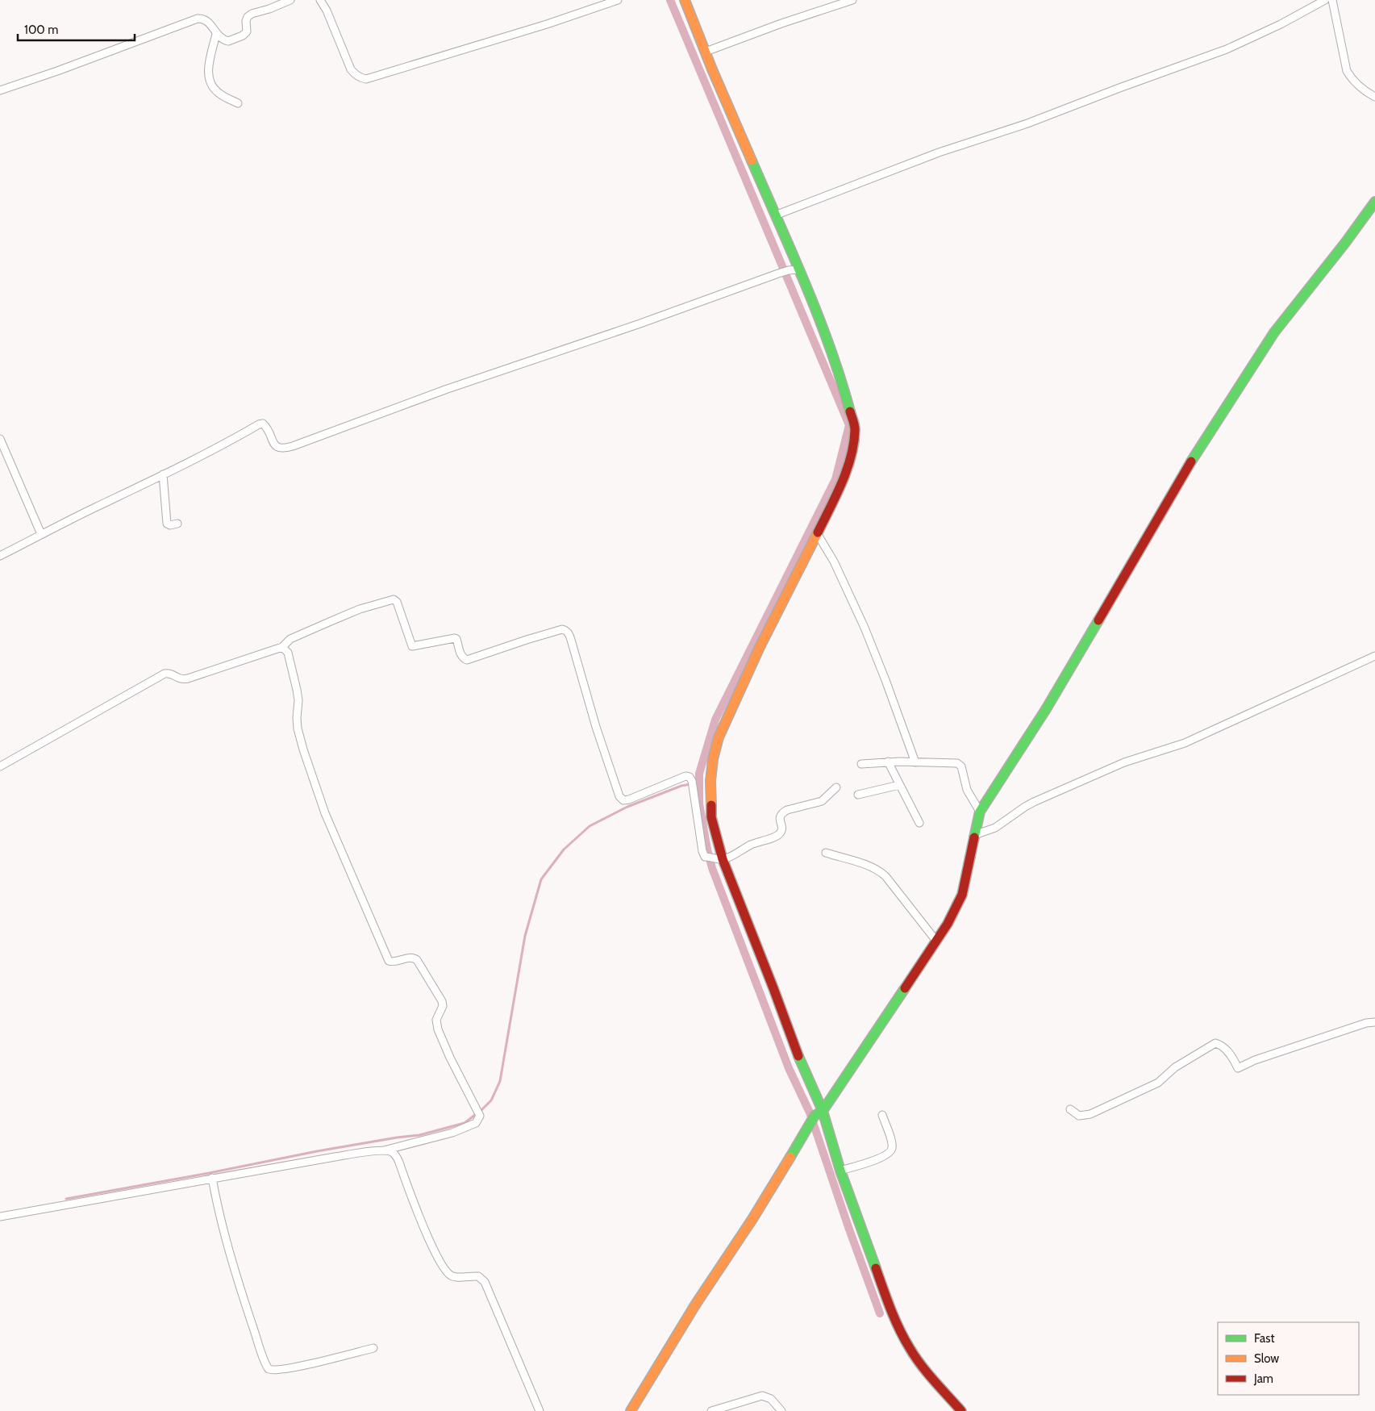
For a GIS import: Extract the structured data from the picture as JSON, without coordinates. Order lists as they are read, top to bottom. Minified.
{"legend":["Fast","Slow","Jam"],"scale_bar":"100 m"}
